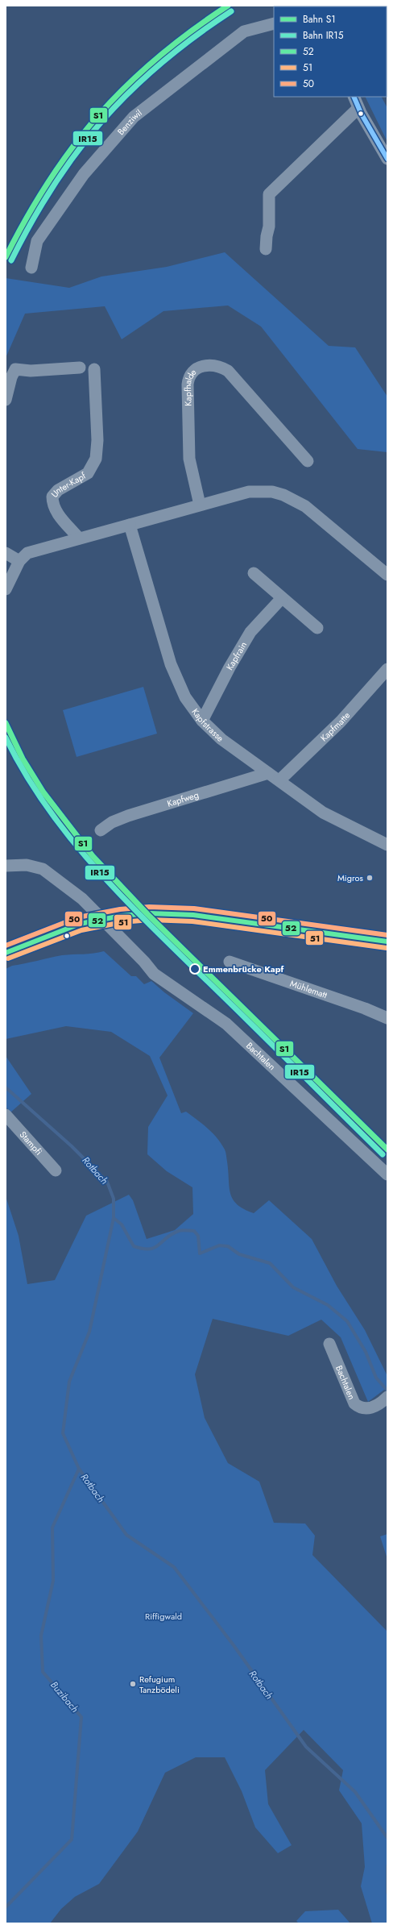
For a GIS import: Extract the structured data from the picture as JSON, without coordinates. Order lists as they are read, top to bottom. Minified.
{"streets":{"street":["Benziwil","Kapfhalde","Unter-Kapf","Kapfrain","Kapfstrasse","Kapfmatte","Kapfweg","Mühlematt","Bachtalen","Stampfi"]},"crossings":[["Kapfrain","Kapfstrasse"],["Kapfstrasse","Kapfmatte"],["Kapfstrasse","Kapfweg"]],"water":["Rotbach","Buzibach"],"parks":["Riffigwald"],"places":["Migros","Emmenbrücke Kapf","Refugium Tanzbödeli"],"lines":["rail line S1","rail line IR15","transit line 50","transit line 52","transit line 51"],"legend":["Bahn S1","Bahn IR15","52","51","50"]}
